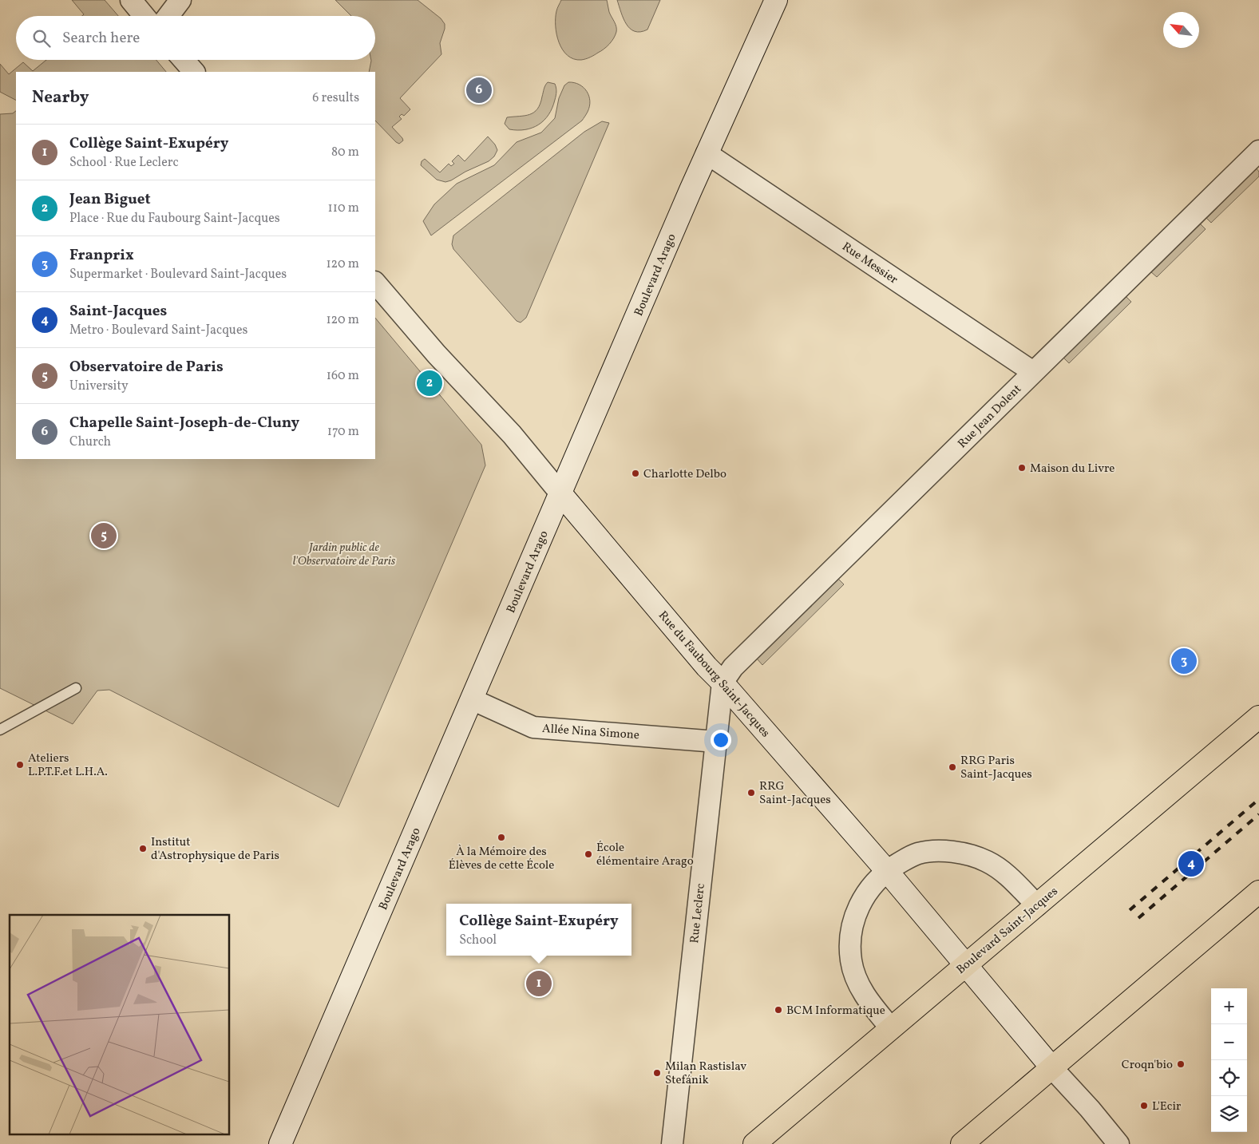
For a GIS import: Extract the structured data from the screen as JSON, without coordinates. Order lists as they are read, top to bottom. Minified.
{"streets":{"main road":["Boulevard Arago","Rue du Faubourg Saint-Jacques","Boulevard Saint-Jacques"],"street":["Rue Messier","Rue Jean Dolent","Allée Nina Simone","Rue Leclerc"]},"crossings":[["Rue Messier","Boulevard Arago"],["Rue Messier","Rue Jean Dolent"],["Boulevard Arago","Rue du Faubourg Saint-Jacques"],["Boulevard Arago","Allée Nina Simone"],["Rue Jean Dolent","Rue du Faubourg Saint-Jacques"],["Rue Jean Dolent","Rue Leclerc"],["Rue du Faubourg Saint-Jacques","Rue Leclerc"],["Rue du Faubourg Saint-Jacques","Boulevard Saint-Jacques"],["Allée Nina Simone","Rue Leclerc"]],"parks":["Jardin public de l'Observatoire de Paris"],"places":["Maison du Livre","Charlotte Delbo","Ateliers L.P.T.F.et L.H.A.","RRG Paris Saint-Jacques","RRG Saint-Jacques","À la Mémoire des Élèves de cette École","Institut d'Astrophysique de Paris","École élémentaire Arago","BCM Informatique","Croqn'bio","Milan Rastislav Stefánik","L'Ecir"],"north":"top left","page":{"search":"Search here","heading":["Nearby","6 results"],"pins":["6","2","5","3","4","1"],"list":[{"mark":"1","name":"Collège Saint-Exupéry","note":"School · Rue Leclerc","value":"80 m"},{"mark":"2","name":"Jean Biguet","note":"Place · Rue du Faubourg Saint-Jacques","value":"110 m"},{"mark":"3","name":"Franprix","note":"Supermarket · Boulevard Saint-Jacques","value":"120 m"},{"mark":"4","name":"Saint-Jacques","note":"Metro · Boulevard Saint-Jacques","value":"120 m"},{"mark":"5","name":"Observatoire de Paris","note":"University","value":"160 m"},{"mark":"6","name":"Chapelle Saint-Joseph-de-Cluny","note":"Church","value":"170 m"}],"popup":["Collège Saint-Exupéry","School"],"map_buttons":["+","−"]}}
